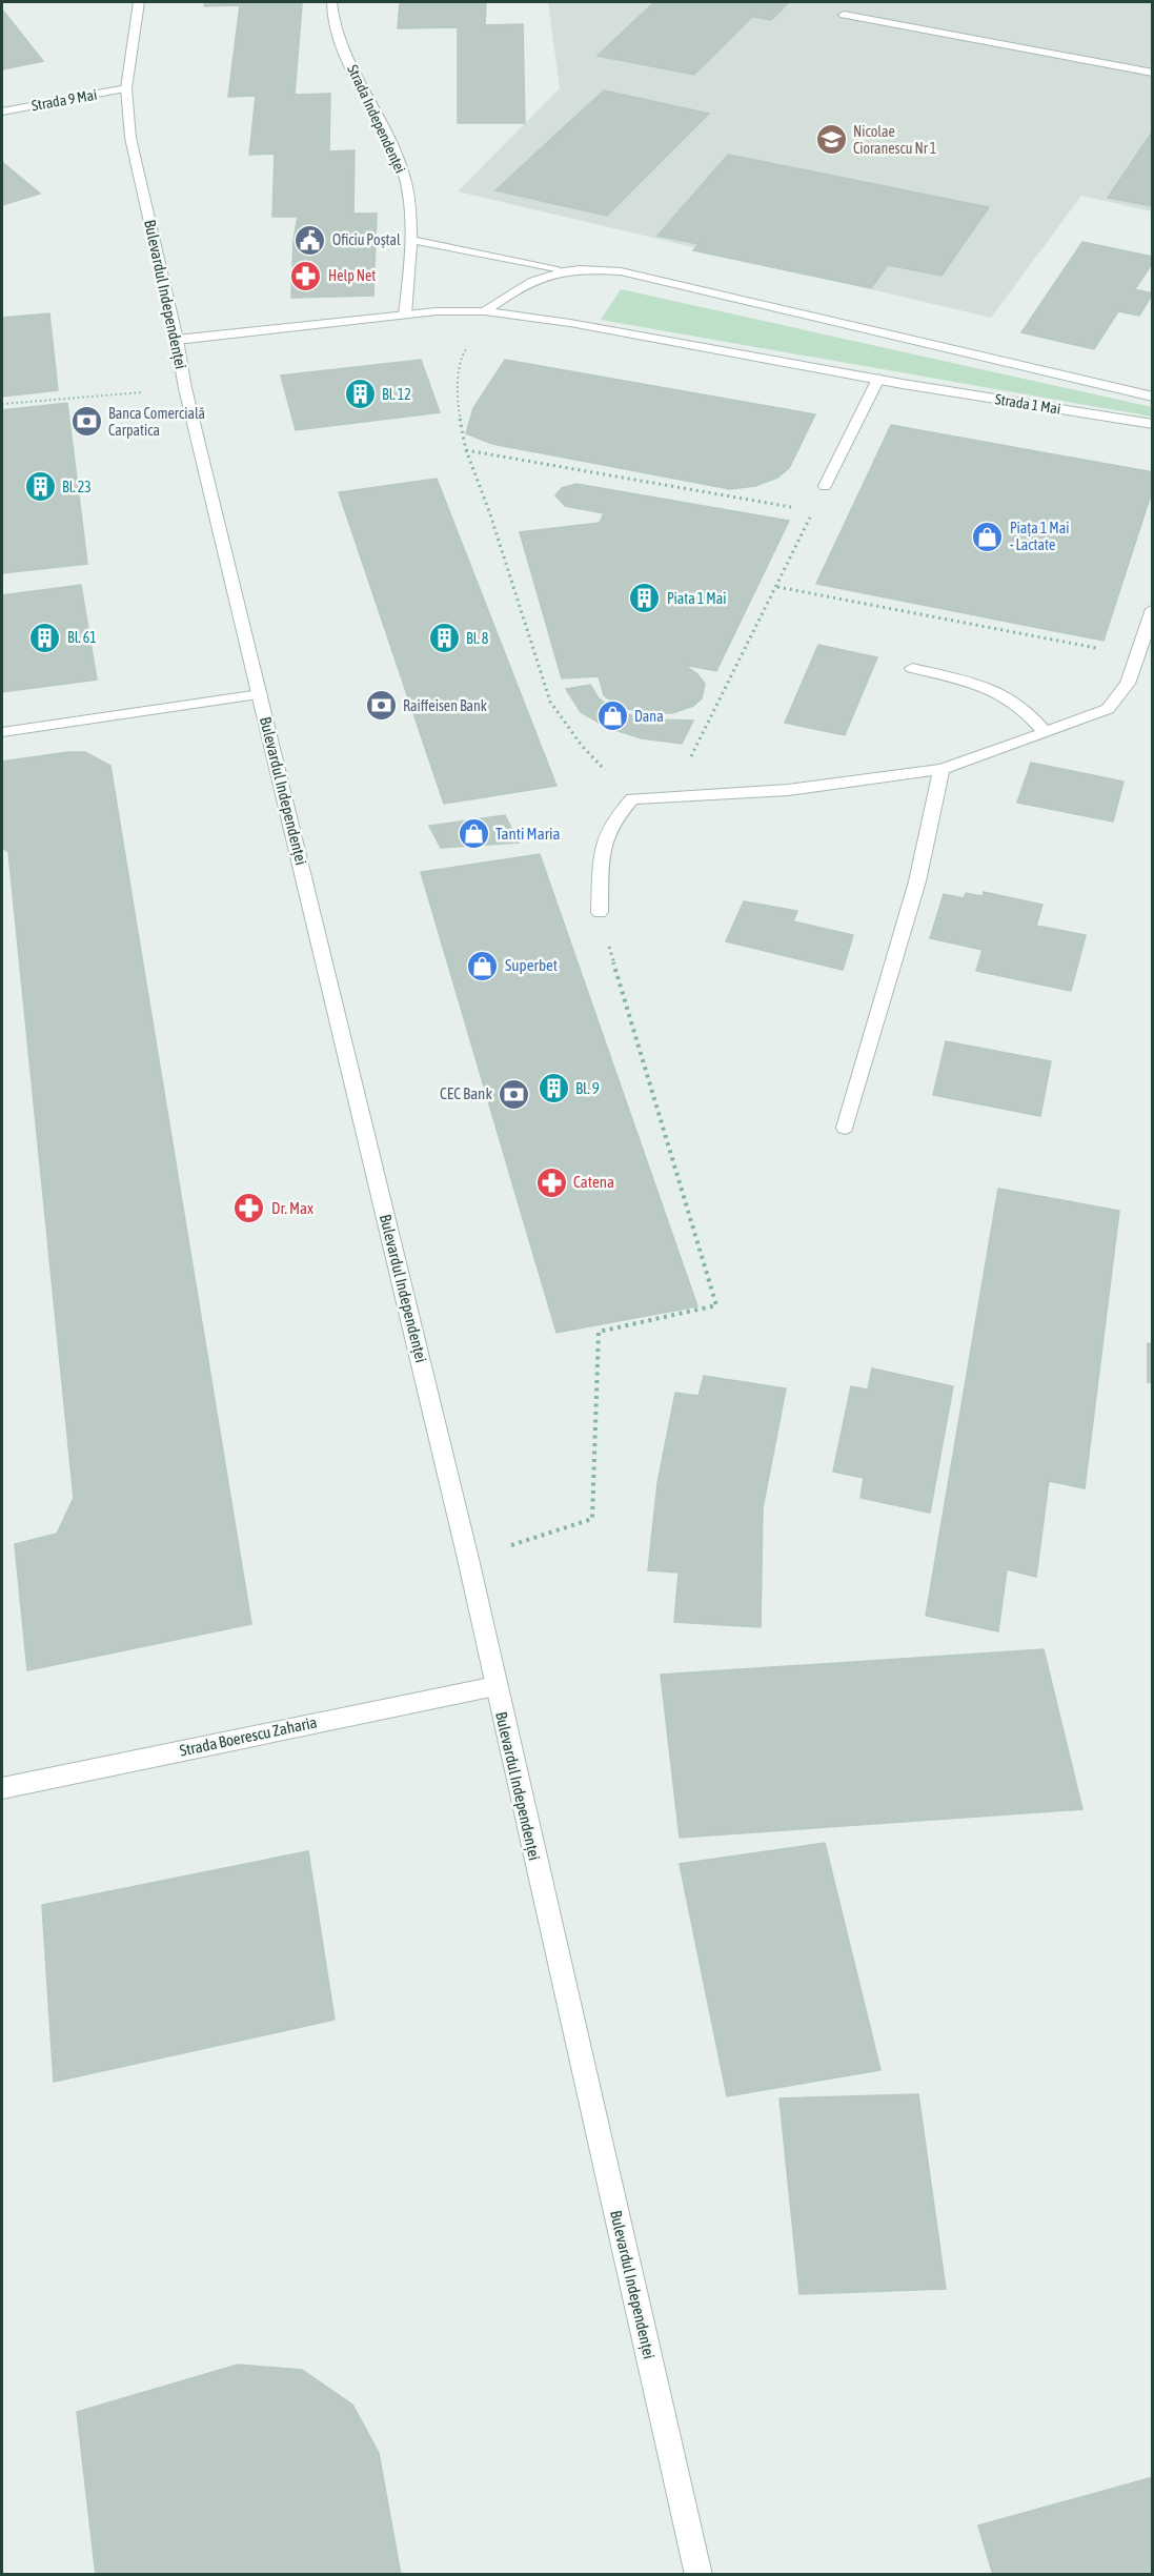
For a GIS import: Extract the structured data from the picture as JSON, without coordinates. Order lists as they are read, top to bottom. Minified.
{"streets":{"main road":["Strada 9 Mai","Strada Independenței","Bulevardul Independenței","Strada 1 Mai","Strada Boerescu Zaharia"]},"crossings":[["Strada 9 Mai","Bulevardul Independenței"],["Strada Independenței","Strada 1 Mai"],["Bulevardul Independenței","Strada 1 Mai"],["Bulevardul Independenței","Strada Boerescu Zaharia"]],"places":{"school or university":["Nicolae Cioranescu Nr 1"],"public building":["Oficiu Poștal"],"pharmacy":["Help Net","Catena","Dr. Max"],"building":["Bl. 12","Bl. 23","Piata 1 Mai","Bl. 61","Bl. 8","Bl. 9"],"bank":["Banca Comercială Carpatica","Raiffeisen Bank","CEC Bank"],"shop":["Piața 1 Mai - Lactate","Dana","Tanti Maria","Superbet"]}}
